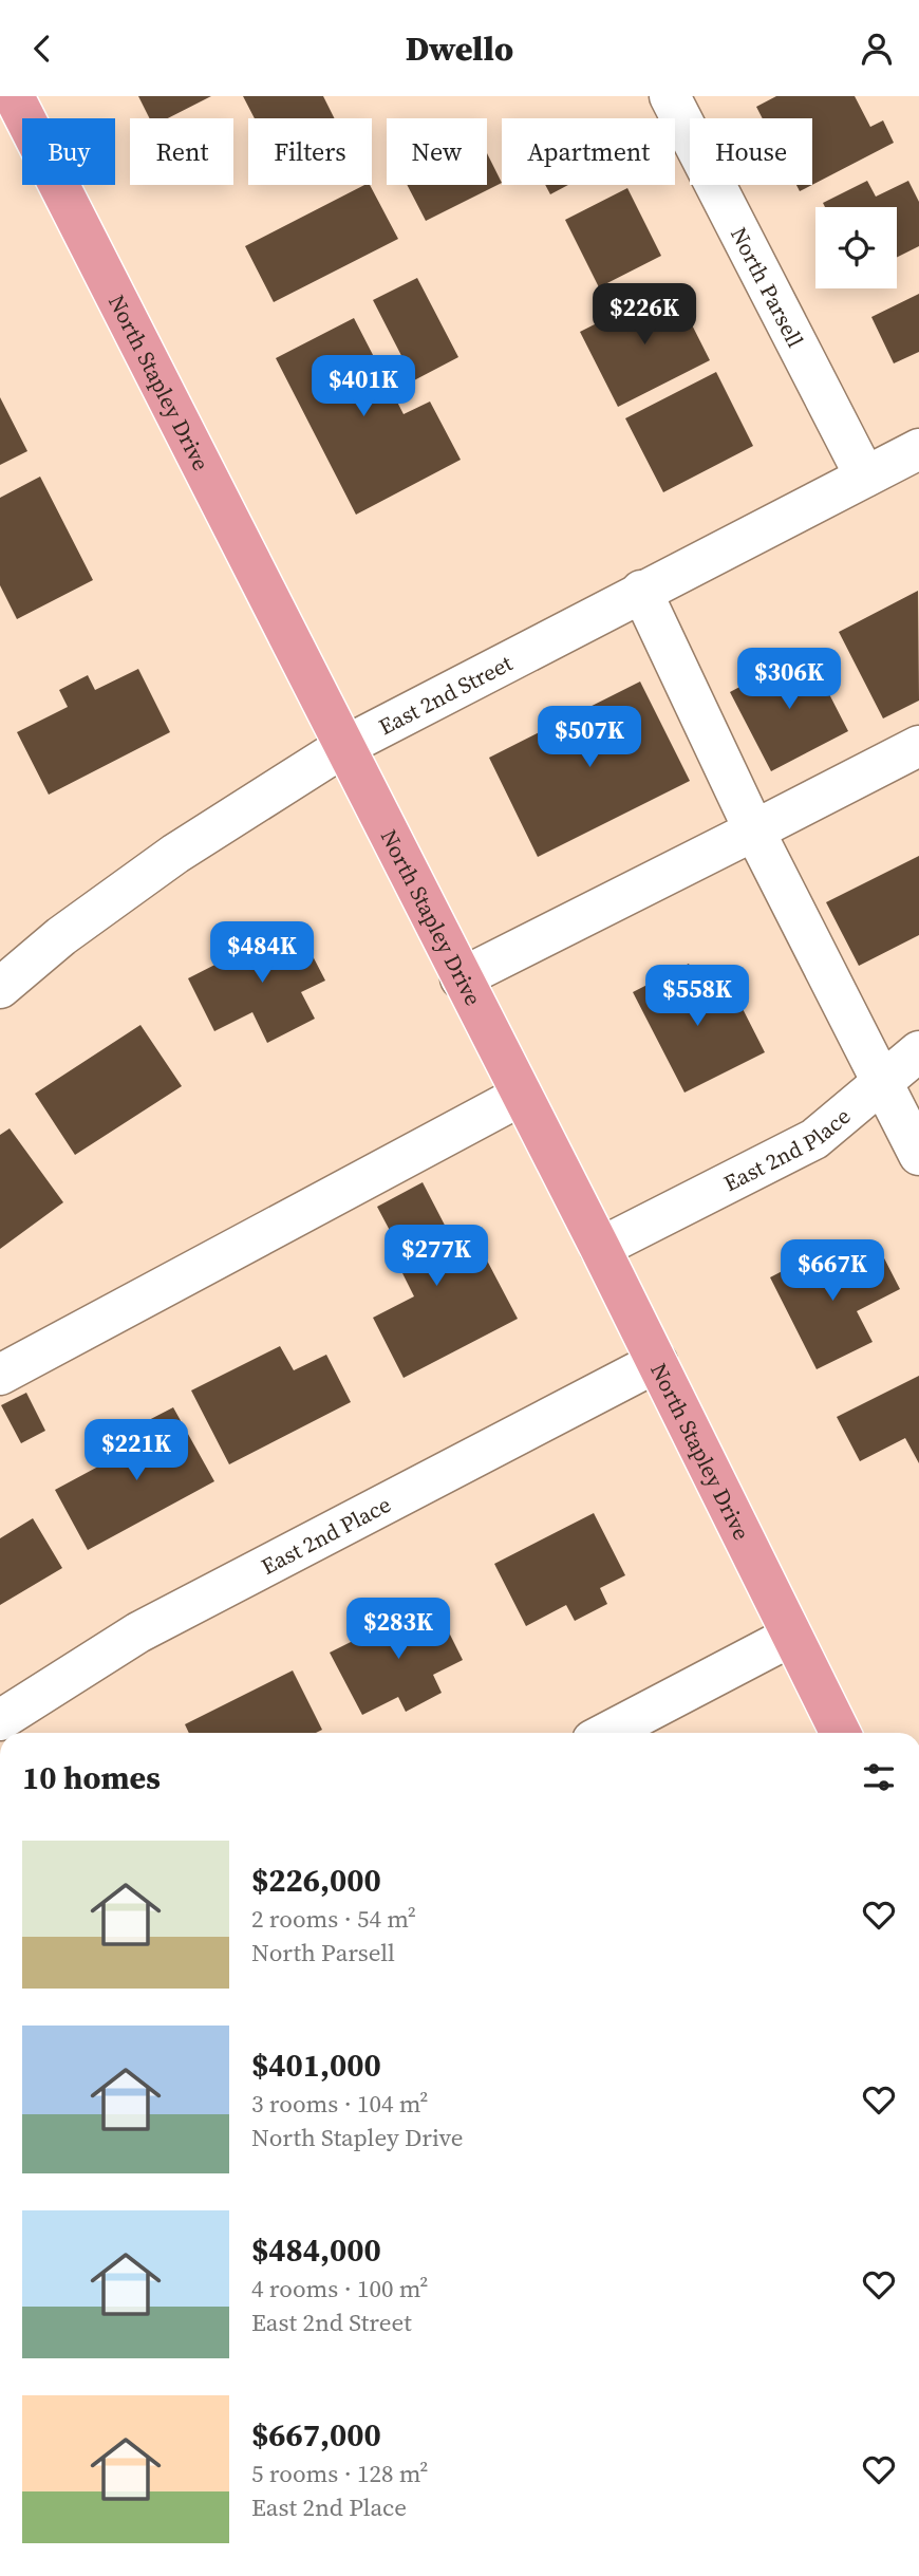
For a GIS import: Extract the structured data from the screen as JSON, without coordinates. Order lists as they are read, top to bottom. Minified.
{"streets":{"main road":["North Stapley Drive"],"street":["North Parsell","East 2nd Street","East 2nd Place"]},"crossings":[["North Parsell","East 2nd Street"],["North Stapley Drive","East 2nd Street"],["North Stapley Drive","East 2nd Place"]],"page":{"header":"Dwello","chip":["Buy","Rent","Filters","New","Apartment","House"],"price":["$226K","$401K","$306K","$507K","$484K","$558K","$277K","$667K","$221K","$283K"],"heading":"10 homes","list":[{"name":"$226,000","note":"2 rooms · 54 m² · North Parsell"},{"name":"$401,000","note":"3 rooms · 104 m² · North Stapley Drive"},{"name":"$484,000","note":"4 rooms · 100 m² · East 2nd Street"},{"name":"$667,000","note":"5 rooms · 128 m² · East 2nd Place"}]}}
